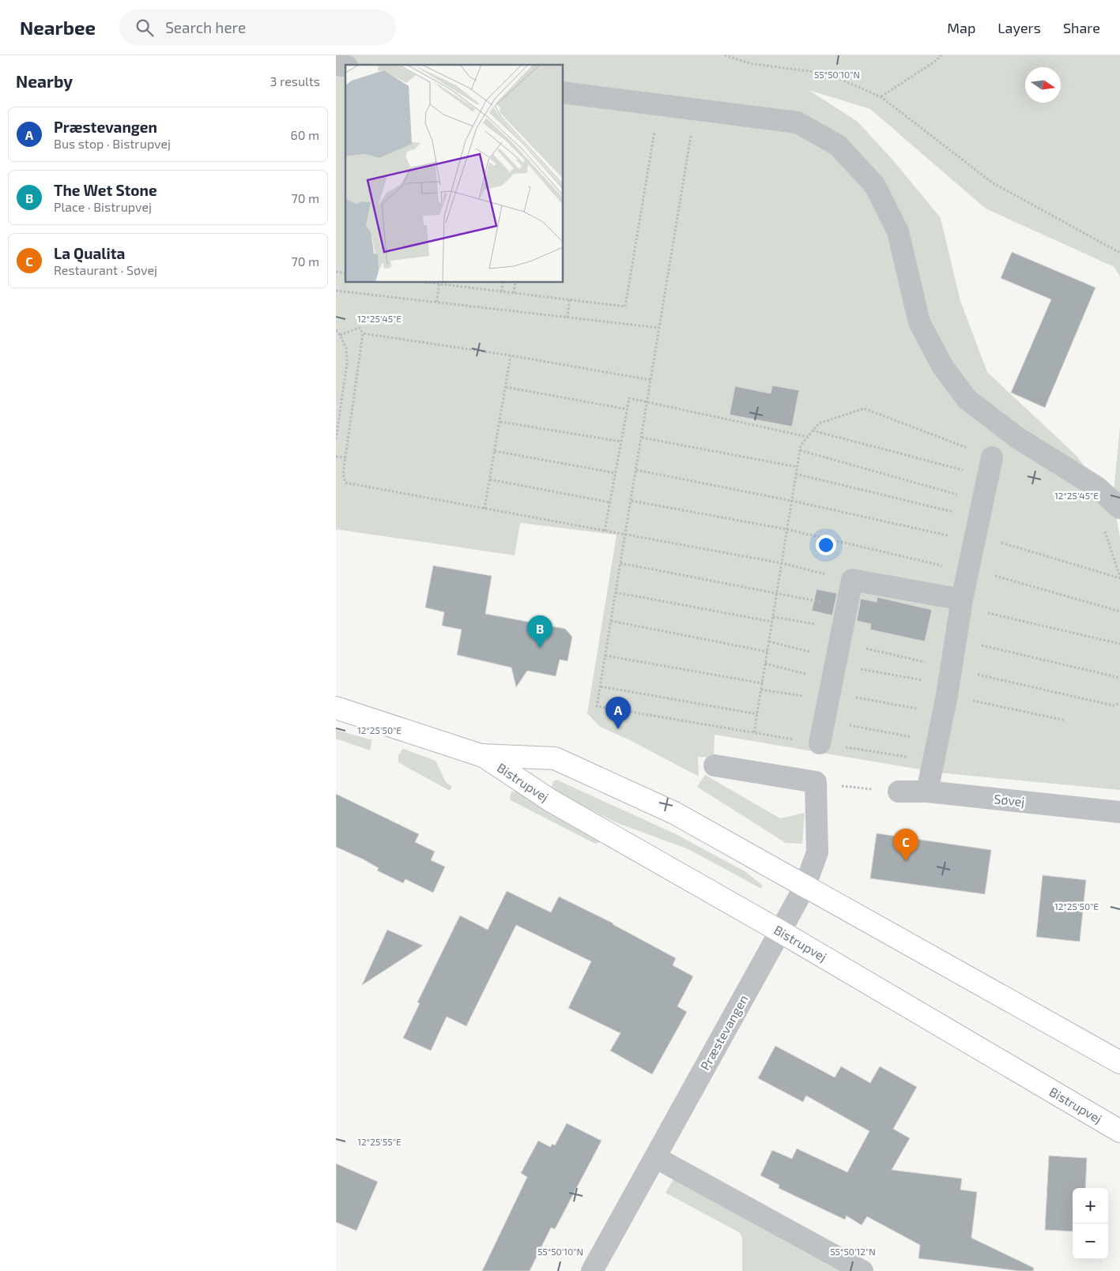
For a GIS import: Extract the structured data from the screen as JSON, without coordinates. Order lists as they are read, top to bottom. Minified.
{"streets":{"main road":["Bistrupvej"],"street":["Søvej","Præstevangen"]},"crossings":[["Bistrupvej","Præstevangen"]],"north":"right","page":{"header":"Nearbee","search":"Search here","nav":["Map","Layers","Share"],"heading":["Nearby","3 results"],"list":[{"mark":"A","name":"Præstevangen","note":"Bus stop · Bistrupvej","value":"60 m"},{"mark":"B","name":"The Wet Stone","note":"Place · Bistrupvej","value":"70 m"},{"mark":"C","name":"La Qualita","note":"Restaurant · Søvej","value":"70 m"}],"pins":["B","A","C"],"map_buttons":["+","−"]},"coordinates":["55°50'10\"N","12°25'45\"E","12°25'50\"E","12°25'55\"E","55°50'12\"N"]}
